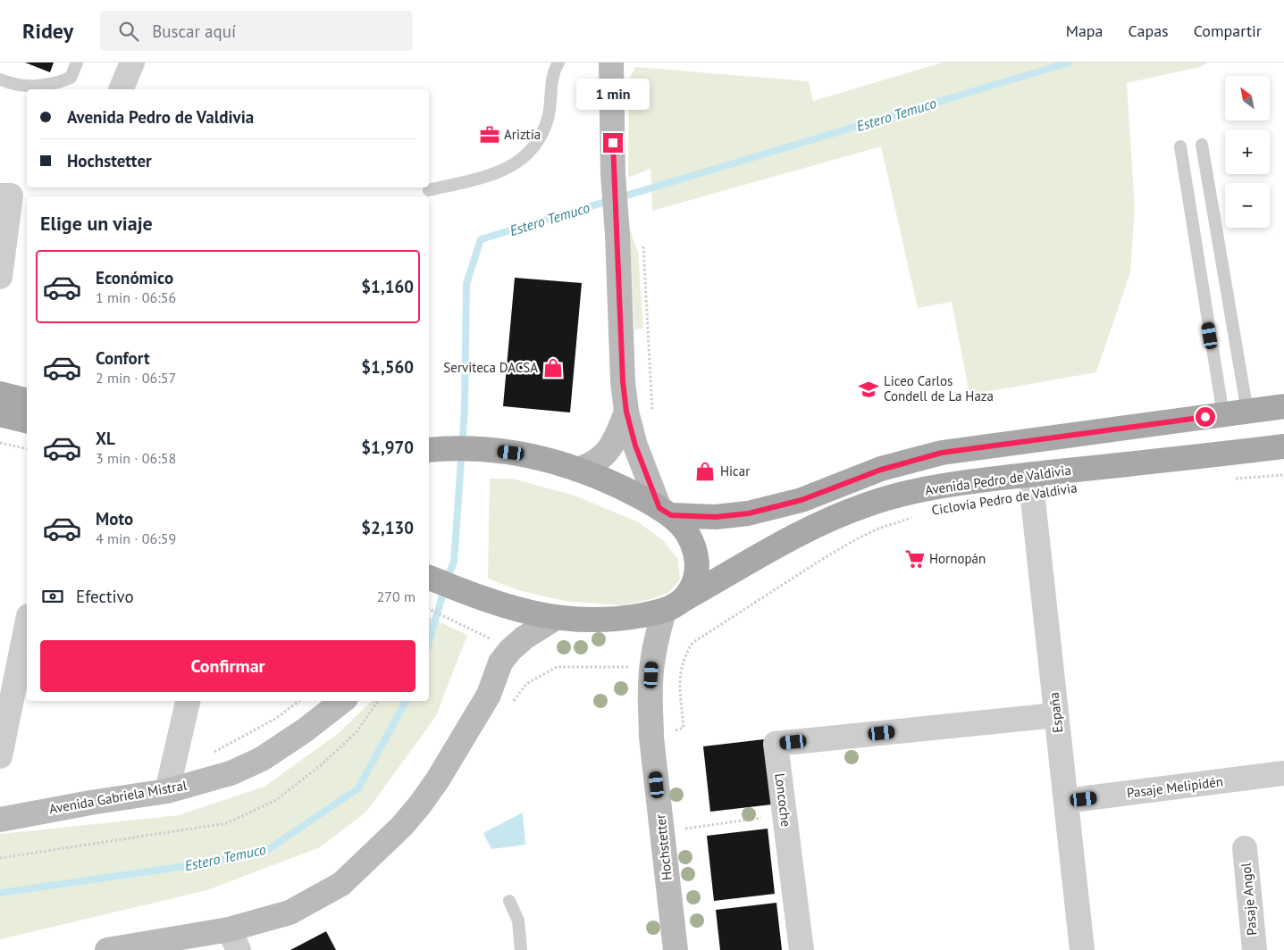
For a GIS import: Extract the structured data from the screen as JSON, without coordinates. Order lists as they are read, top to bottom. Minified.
{"streets":{"main road":["Avenida Pedro de Valdivia","Avenida Gabriela Mistral","Hochstetter"],"street":["España","Pasaje Melipidén","Loncoche","Pasaje Angol"],"path":["Ciclovía Pedro de Valdivia"]},"crossings":[["Avenida Pedro de Valdivia","España"],["Avenida Pedro de Valdivia","Hochstetter"],["Ciclovía Pedro de Valdivia","Hochstetter"],["España","Pasaje Melipidén"],["España","Loncoche"]],"water":["Estero Temuco"],"places":{"office":["Ariztía"],"shop":["Serviteca DACSA","Hicar"],"school or university":["Liceo Carlos Condell de La Haza"],"supermarket":["Hornopán"]},"north":"top left","page":{"header":"Ridey","search":"Buscar aquí","nav":["Mapa","Capas","Compartir"],"map_buttons":["+","−"],"bubble":"1 min","banner":["Avenida Pedro de Valdivia","Hochstetter"],"heading":"Elige un viaje","list":[{"name":"Económico","note":"1 min · 06:56","value":"$1,160"},{"name":"Confort","note":"2 min · 06:57","value":"$1,560"},{"name":"XL","note":"3 min · 06:58","value":"$1,970"},{"name":"Moto","note":"4 min · 06:59","value":"$2,130"}],"pay":["Efectivo","270 m"],"buttons":"Confirmar"}}
